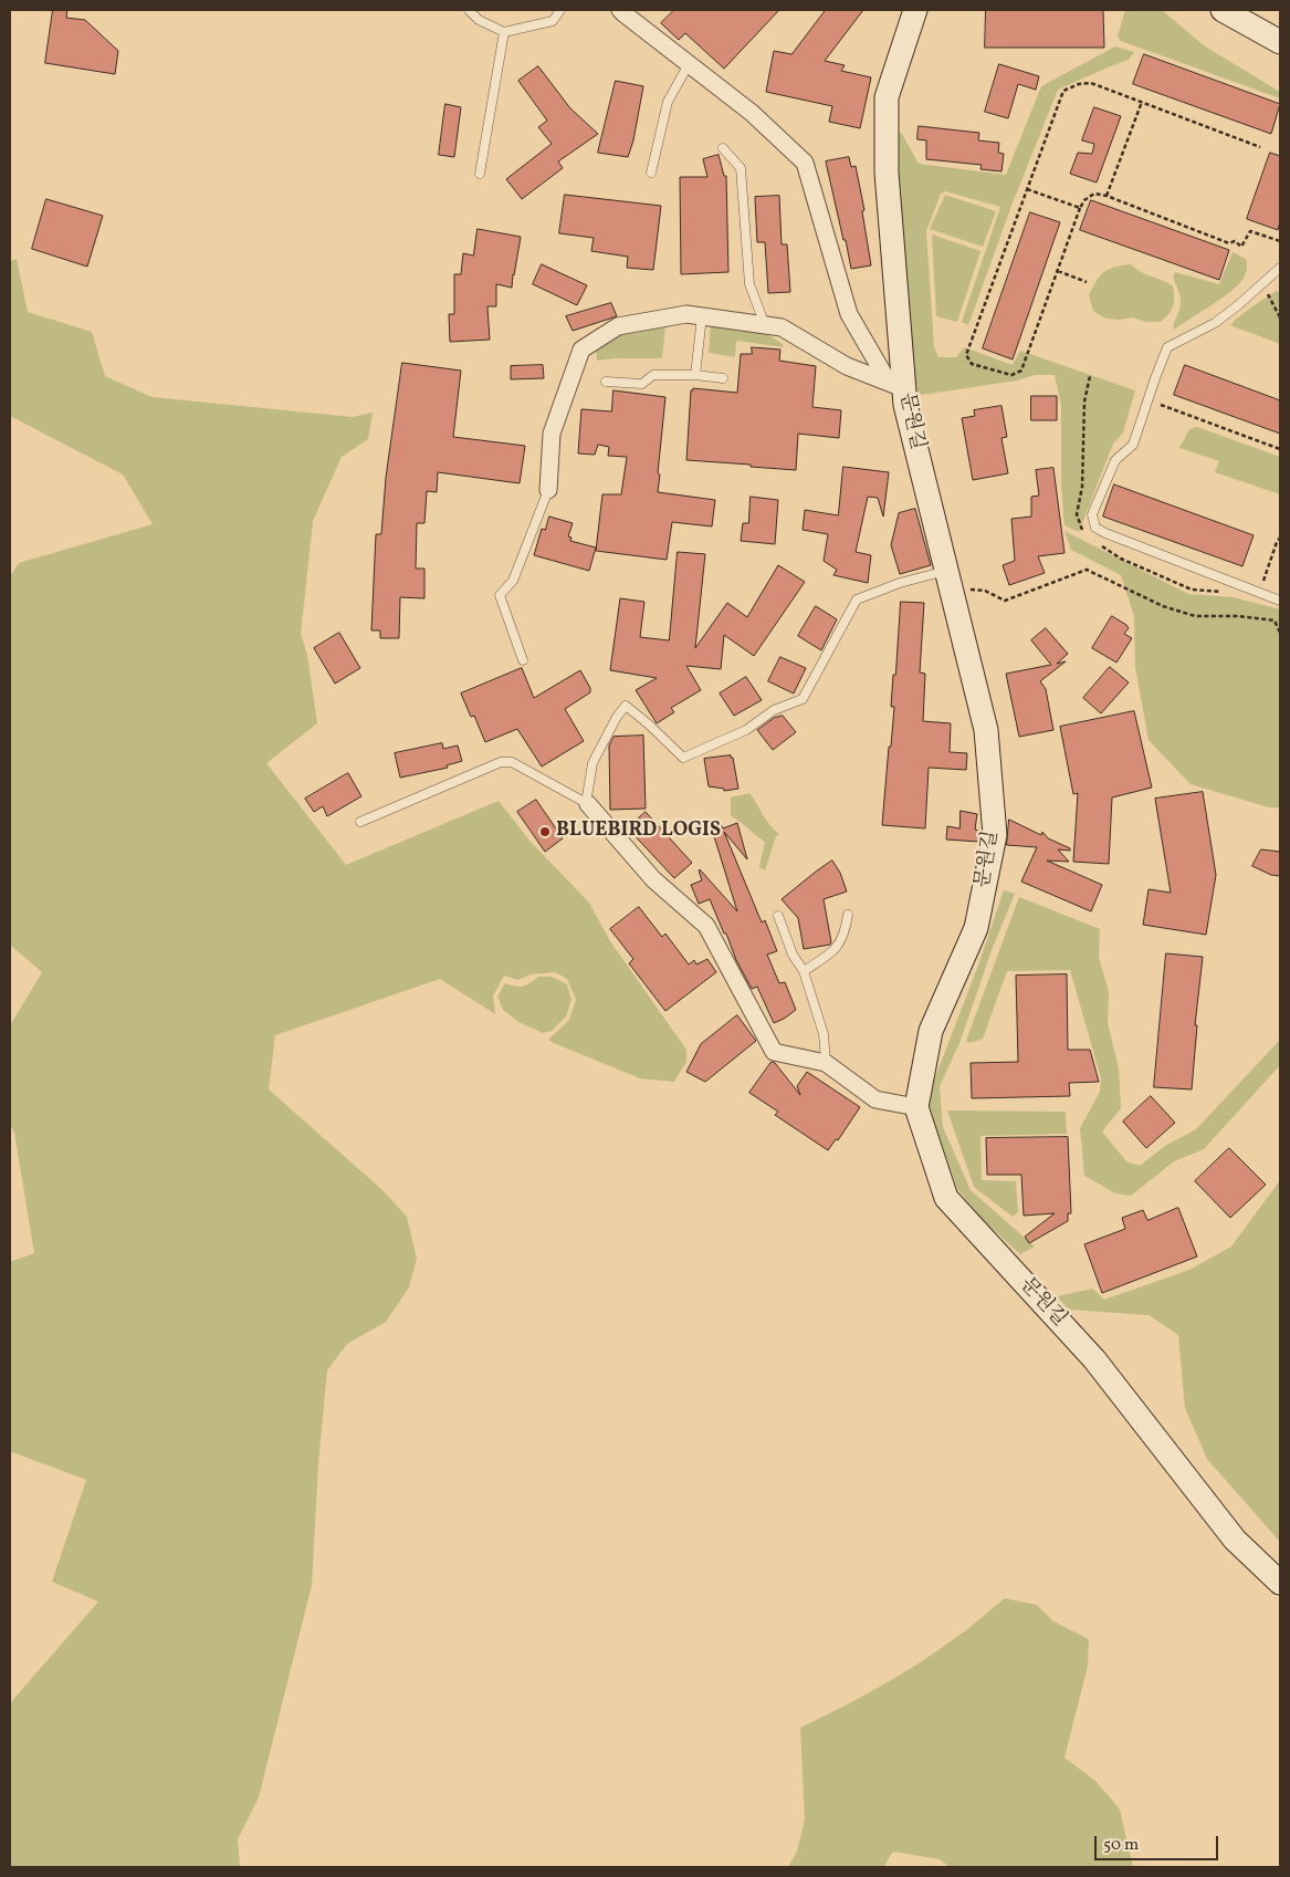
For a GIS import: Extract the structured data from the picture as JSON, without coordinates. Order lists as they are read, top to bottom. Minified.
{"streets":{"street":["문원길"]},"places":["BLUEBIRD LOGIS"],"scale_bar":"50 m"}
